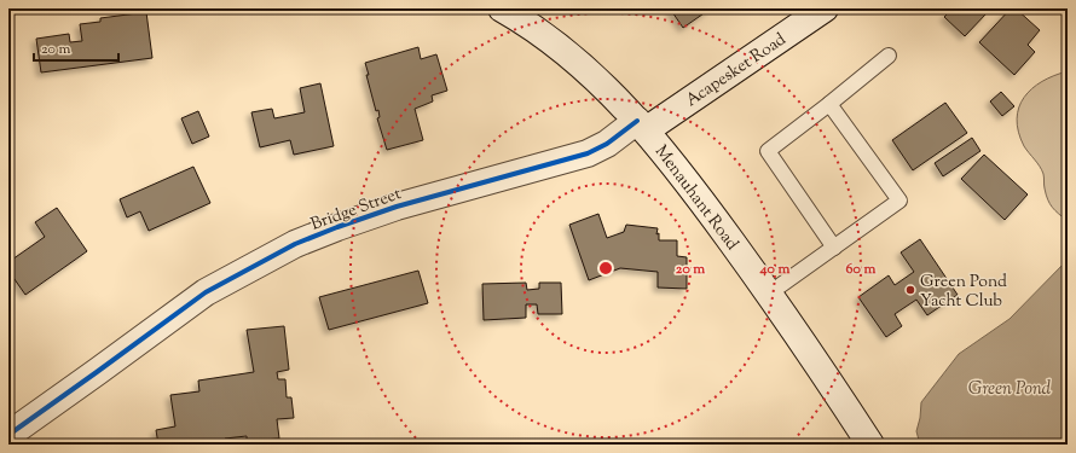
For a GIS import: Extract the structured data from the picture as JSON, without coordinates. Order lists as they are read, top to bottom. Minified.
{"streets":{"main road":["Acapesket Road","Menauhant Road","Bridge Street"]},"crossings":[["Acapesket Road","Menauhant Road"],["Acapesket Road","Bridge Street"],["Menauhant Road","Bridge Street"]],"water":["Green Pond"],"places":["Green Pond Yacht Club"],"scale_bar":"20 m","rings":["20 m","40 m","60 m"]}
